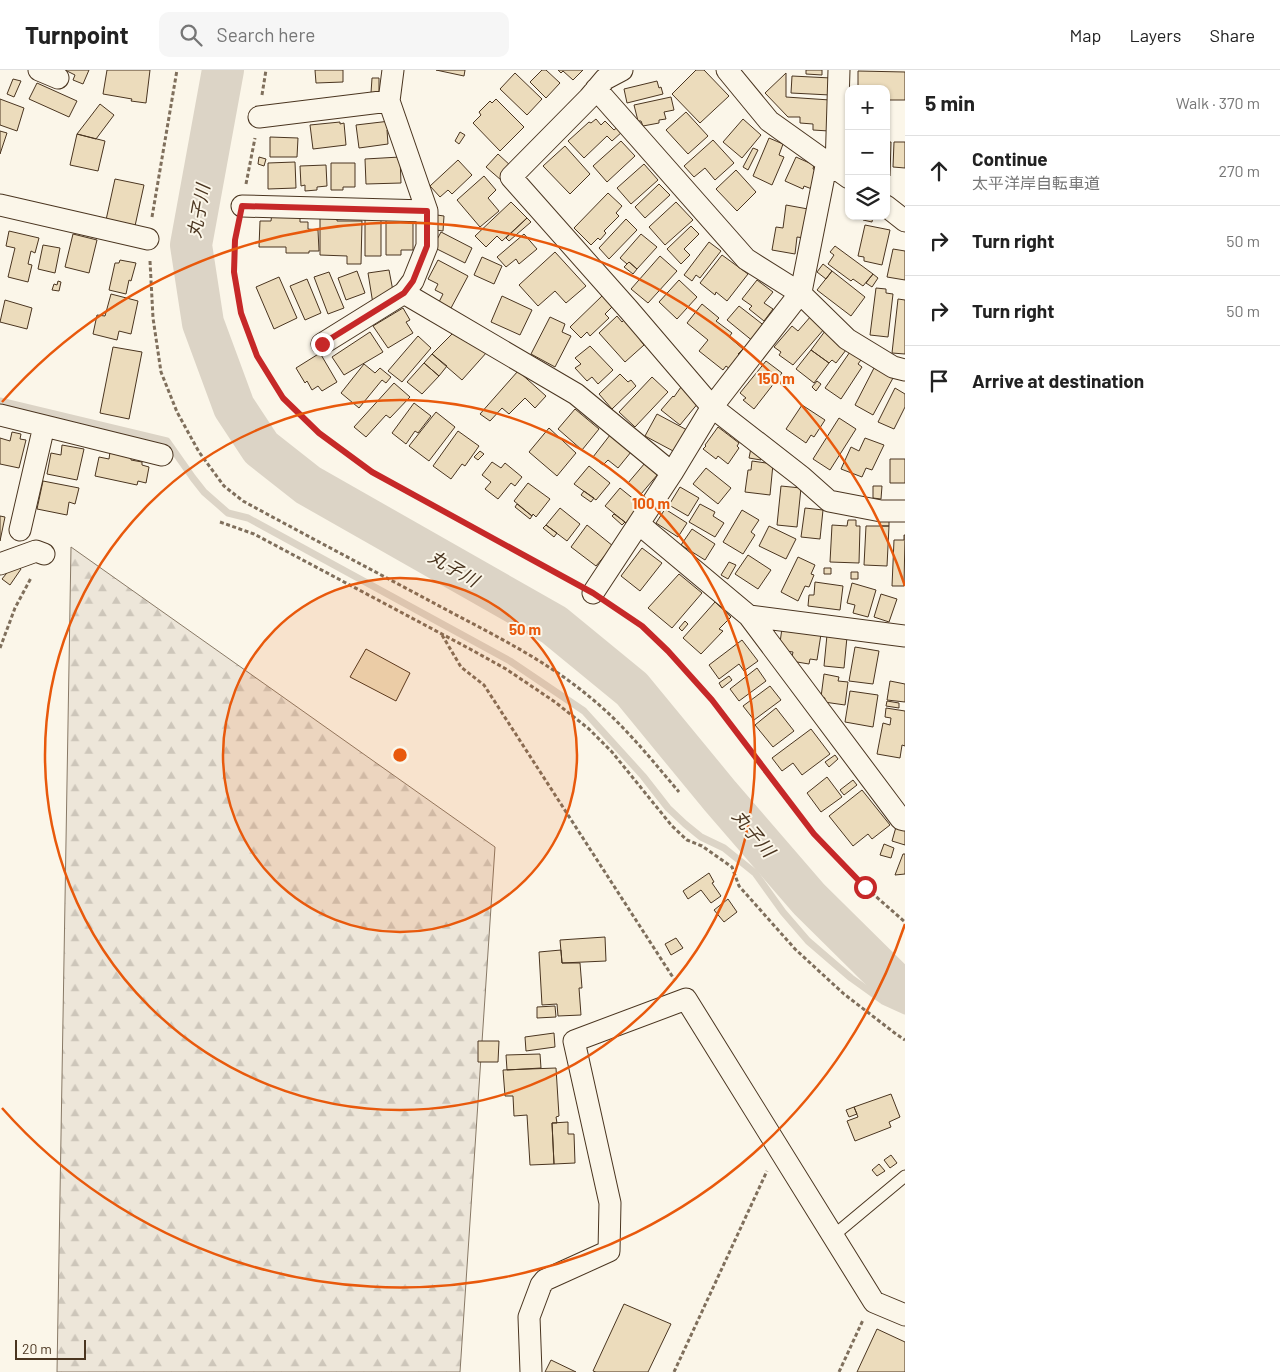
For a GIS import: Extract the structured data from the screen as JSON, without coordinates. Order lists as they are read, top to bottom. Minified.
{"water":["丸子川"],"scale_bar":"20 m","page":{"header":"Turnpoint","search":"Search here","nav":["Map","Layers","Share"],"heading":["5 min","Walk · 370 m"],"map_buttons":["+","−"],"list":[["Continue","太平洋岸自転車道","270 m"],["Turn right","50 m"],["Turn right","50 m"],"Arrive at destination"],"scale":"20 m"},"rings":["150 m","100 m","50 m"]}
